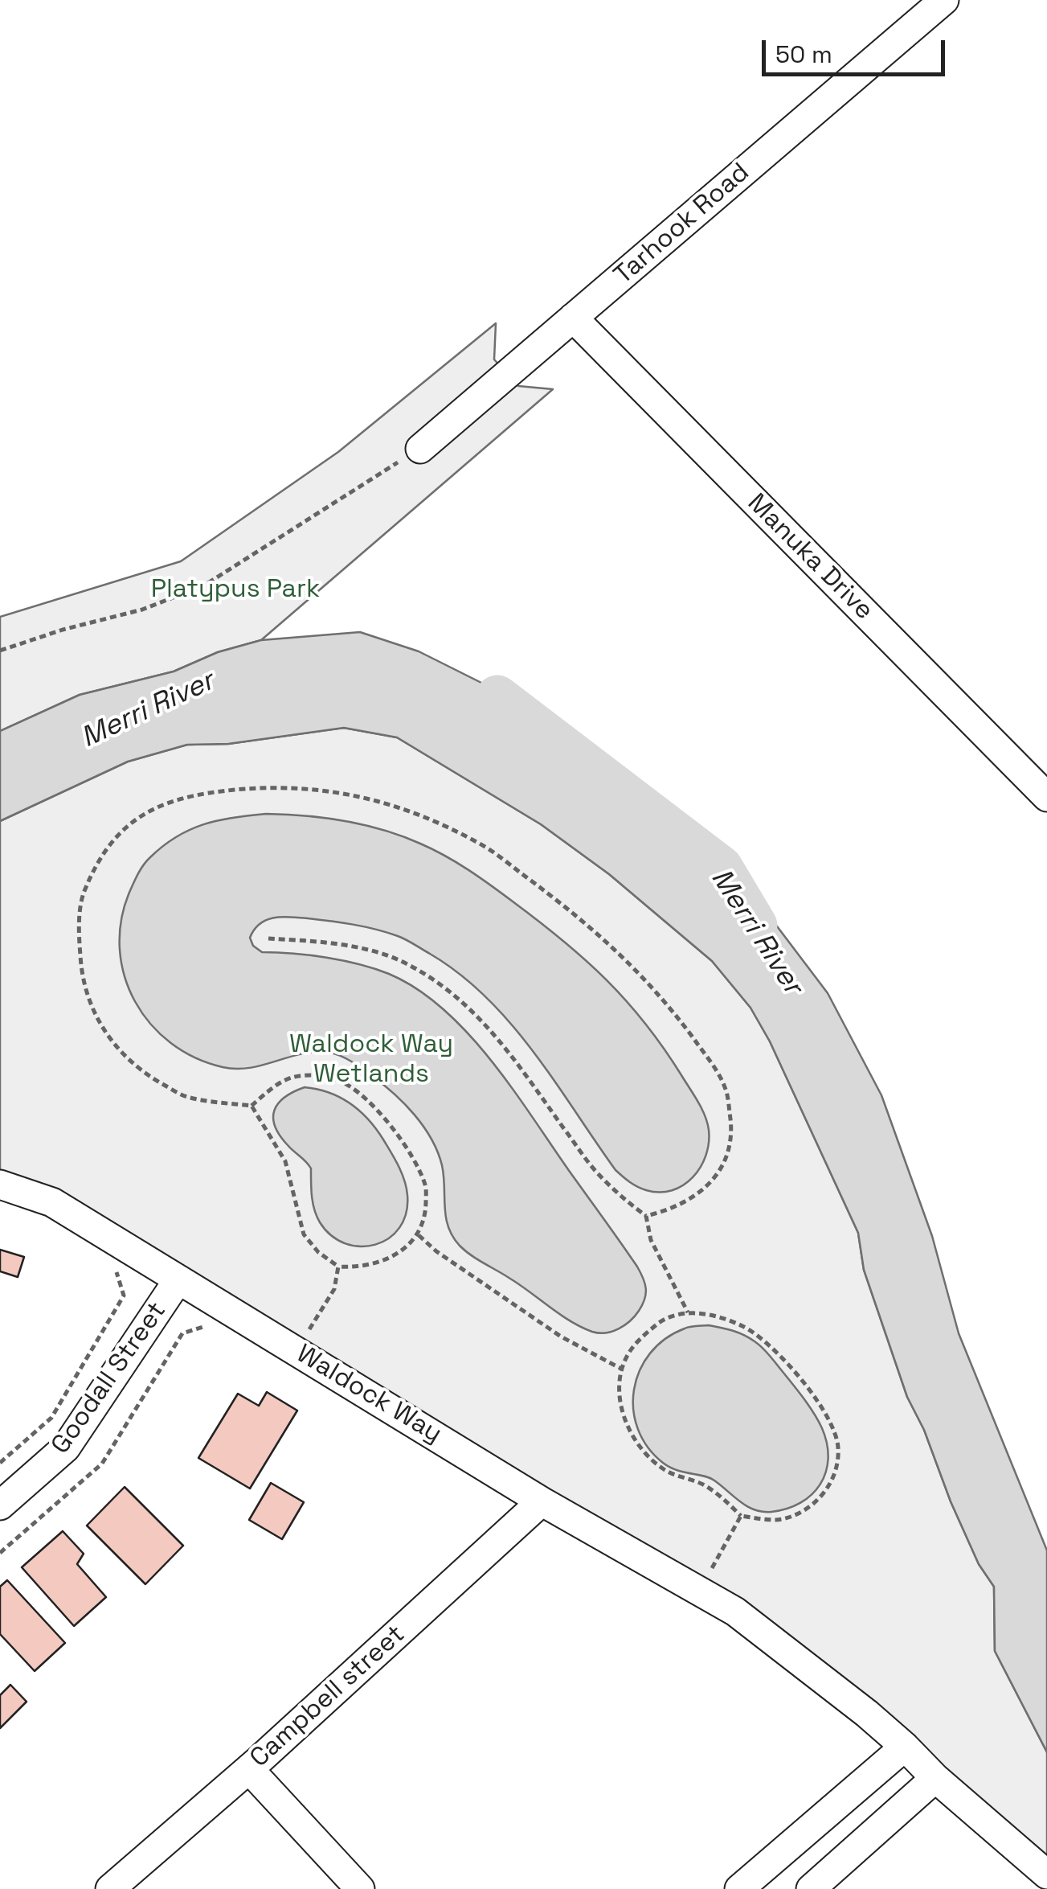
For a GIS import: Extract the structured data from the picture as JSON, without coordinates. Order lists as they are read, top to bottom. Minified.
{"streets":{"street":["Tarhook Road","Manuka Drive","Goodall Street","Waldock Way","Campbell street"]},"crossings":[["Tarhook Road","Manuka Drive"],["Goodall Street","Waldock Way"],["Waldock Way","Campbell street"]],"water":["Merri River"],"parks":["Platypus Park","Waldock Way Wetlands"],"scale_bar":"50 m"}
